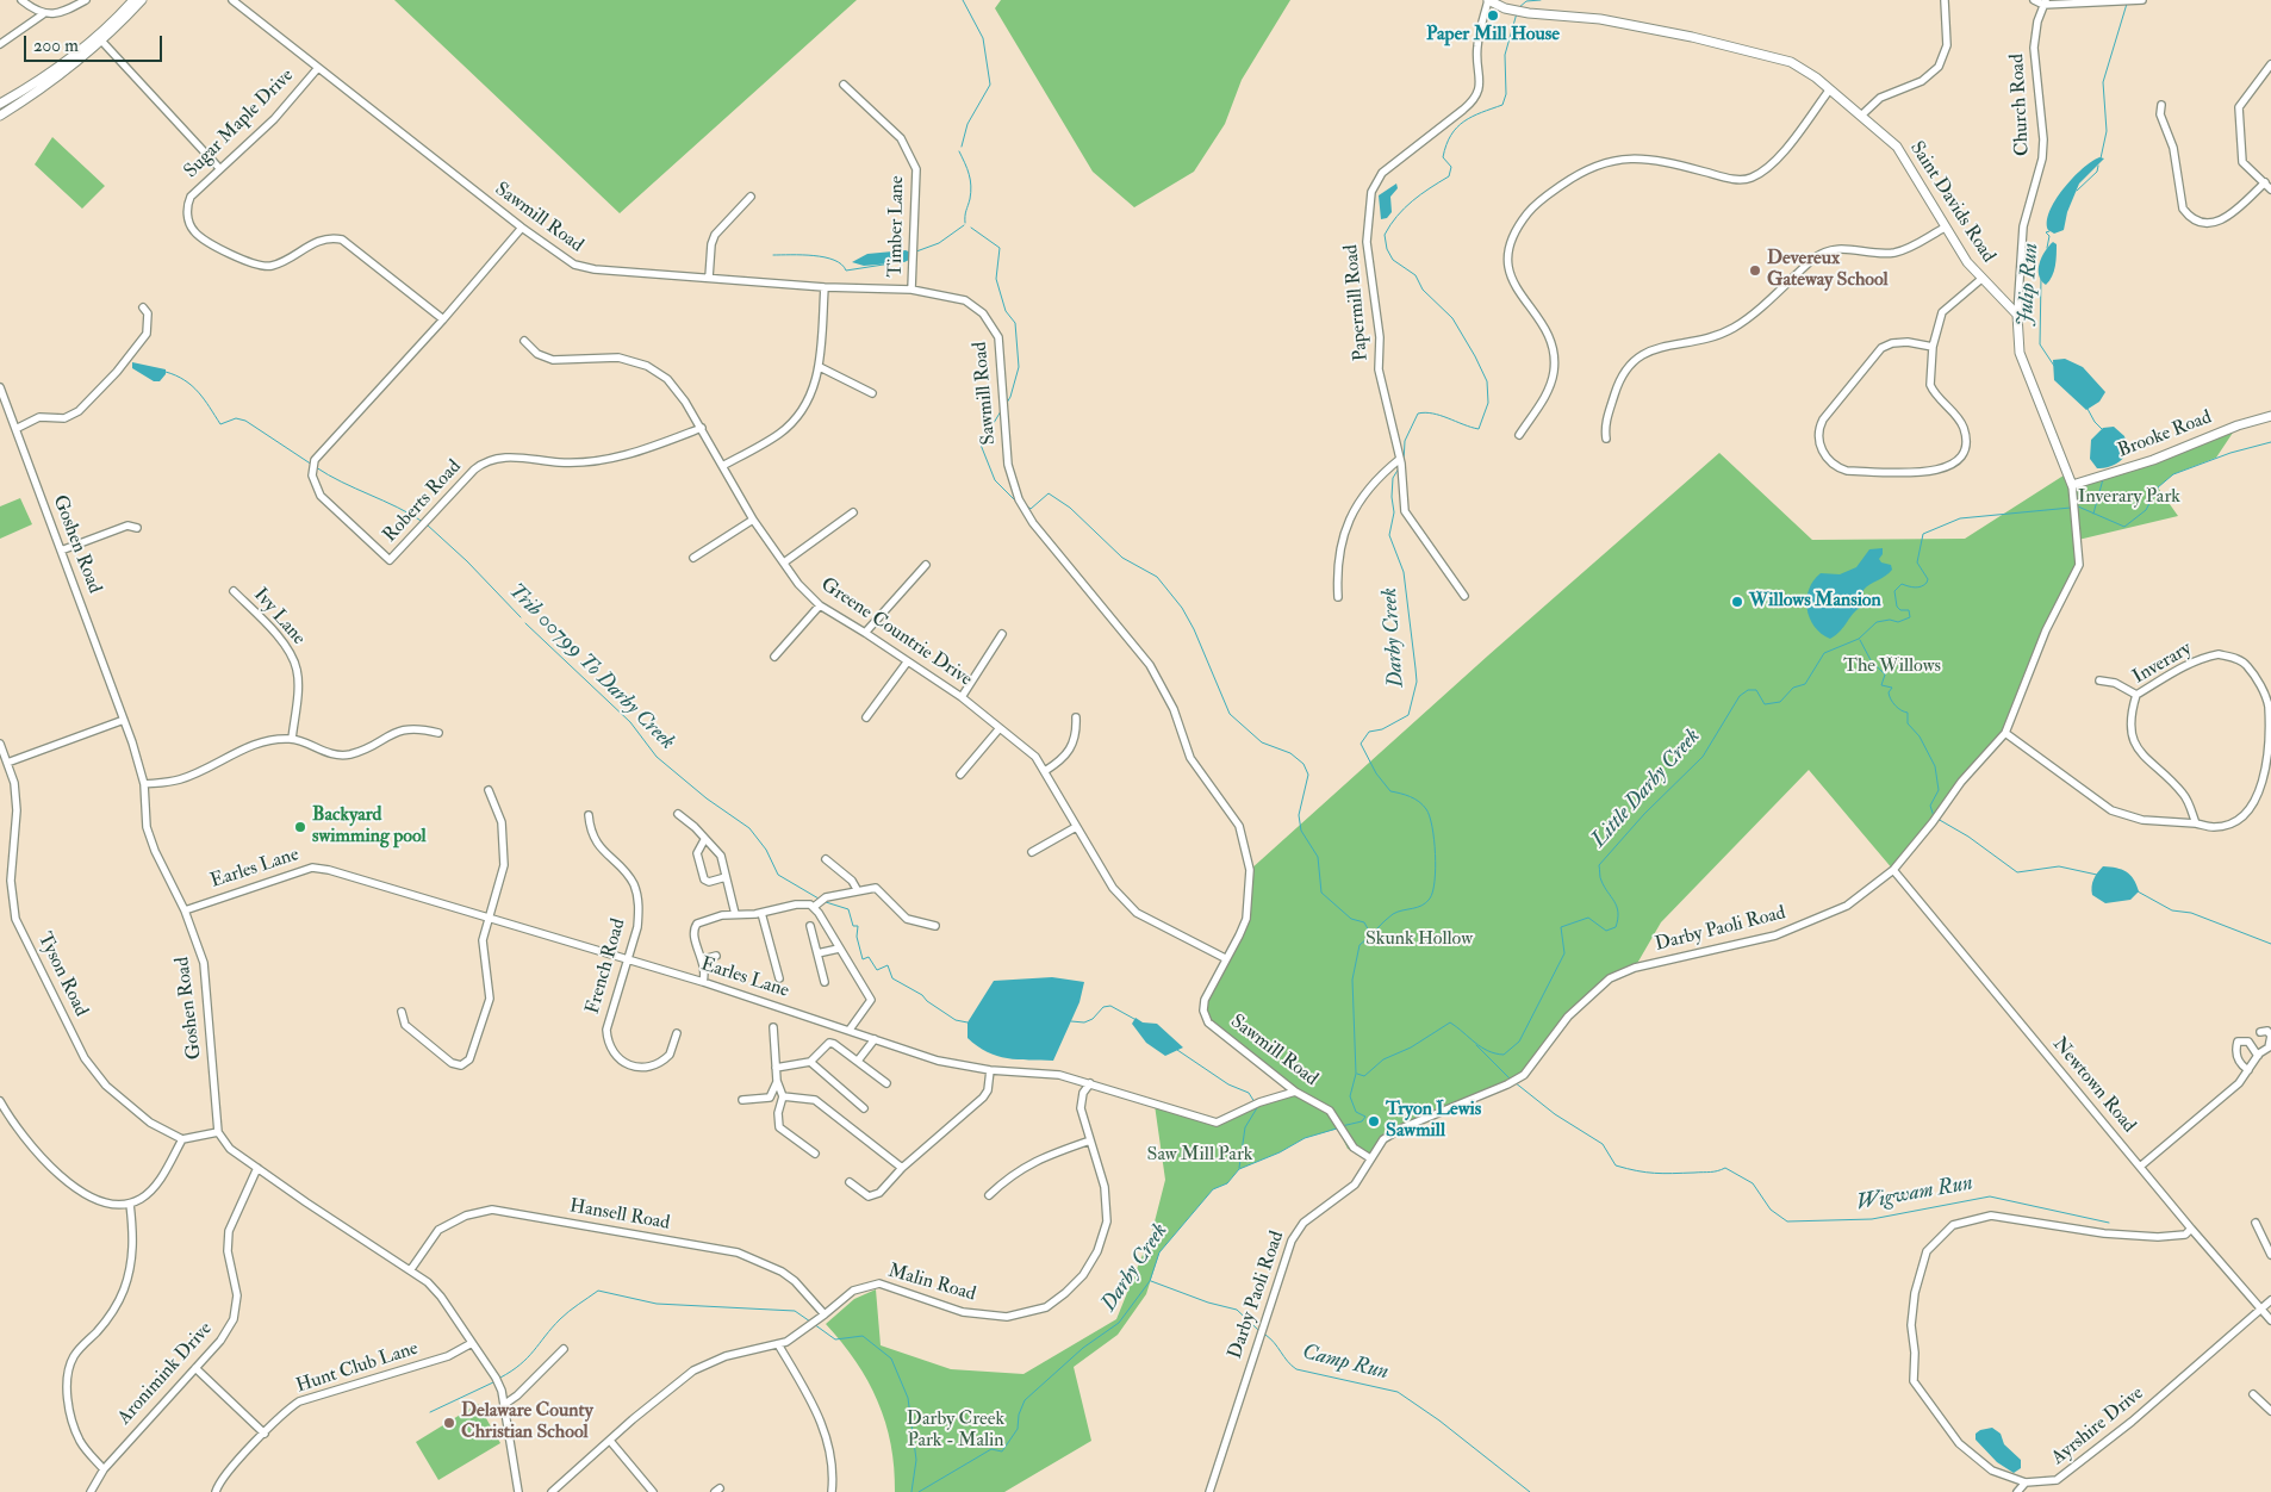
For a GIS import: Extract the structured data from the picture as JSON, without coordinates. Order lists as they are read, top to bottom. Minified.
{"streets":{"main road":["Saint Davids Road","Brooke Road","Darby Paoli Road"],"street":["Church Road","Sugar Maple Drive","Sawmill Road","Timber Lane","Papermill Road","Roberts Road","Goshen Road","Ivy Lane","Greene Countrie Drive","Inverary","Earles Lane","French Road","Tyson Road","Newtown Road","Hansell Road","Malin Road","Hunt Club Lane","Aronimink Drive","Ayrshire Drive"]},"crossings":[["Church Road","Saint Davids Road"],["Church Road","Darby Paoli Road"],["Sugar Maple Drive","Sawmill Road"],["Sugar Maple Drive","Roberts Road"],["Saint Davids Road","Papermill Road"],["Saint Davids Road","Darby Paoli Road"],["Sawmill Road","Timber Lane"],["Sawmill Road","Roberts Road"],["Sawmill Road","Greene Countrie Drive"],["Sawmill Road","Earles Lane"],["Sawmill Road","Darby Paoli Road"],["Brooke Road","Darby Paoli Road"],["Roberts Road","Greene Countrie Drive"],["Goshen Road","Earles Lane"],["Inverary","Darby Paoli Road"],["Earles Lane","French Road"],["Earles Lane","Malin Road"],["Darby Paoli Road","Newtown Road"],["Newtown Road","Ayrshire Drive"],["Hansell Road","Malin Road"]],"water":["Julip Run","Darby Creek","Trib 00799 To Darby Creek","Little Darby Creek","Wigwam Run","Camp Run"],"parks":["Inverary Park","The Willows","Skunk Hollow","Saw Mill Park","Darby Creek Park - Malin"],"places":["Paper Mill House","Devereux Gateway School","Willows Mansion","Backyard swimming pool","Tryon Lewis Sawmill","Delaware County Christian School"],"scale_bar":"200 m"}
